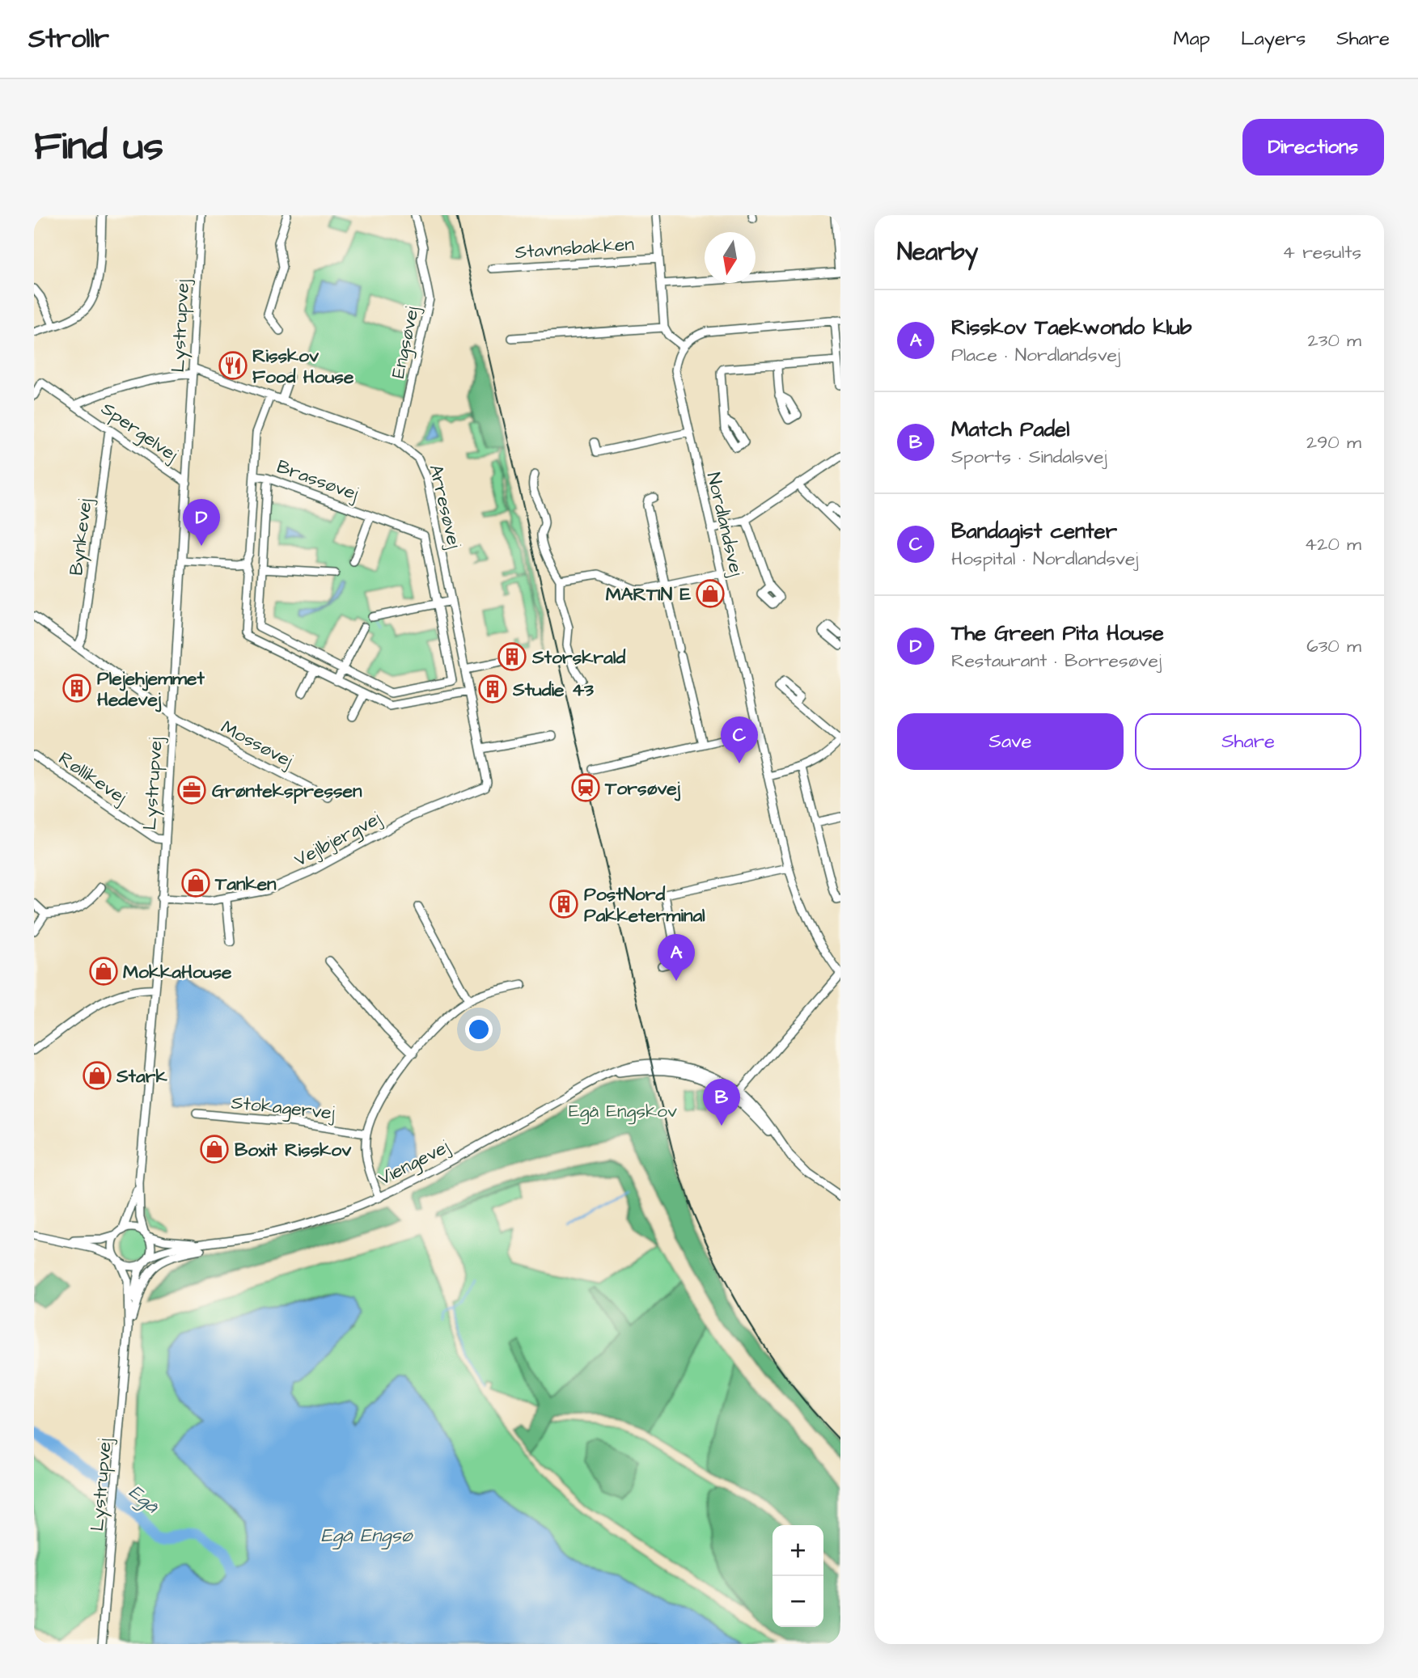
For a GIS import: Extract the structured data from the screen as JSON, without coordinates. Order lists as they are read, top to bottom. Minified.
{"streets":{"street":["Stavnsbakken","Lystrupvej","Engsøvej","Spergelvej","Brassøvej","Arresøvej","Nordlandsvej","Bynkevej","Mossøvej","Røllikevej","Vejlbjergvej","Stokagervej","Viengevej"]},"crossings":[["Lystrupvej","Spergelvej"],["Lystrupvej","Arresøvej"],["Lystrupvej","Mossøvej"],["Lystrupvej","Røllikevej"],["Lystrupvej","Vejlbjergvej"],["Lystrupvej","Viengevej"],["Engsøvej","Arresøvej"],["Spergelvej","Bynkevej"],["Brassøvej","Arresøvej"],["Arresøvej","Vejlbjergvej"],["Bynkevej","Mossøvej"]],"water":["Egå","Egå Engsø"],"parks":["Egå Engskov"],"places":{"restaurant":["Risskov Food House"],"shop":["MARTIN E","Tanken","MokkaHouse","Stark","Boxit Risskov"],"building":["Storskrald","Plejehjemmet Hedevej","Studie 43","PostNord Pakketerminal"],"station":["Torsøvej"],"office":["Grøntekspressen"]},"north":"bottom","page":{"header":"Strollr","nav":["Map","Layers","Share"],"buttons":["Directions",["Save","Share"]],"title":"Find us","heading":["Nearby","4 results"],"list":[{"mark":"A","name":"Risskov Taekwondo klub","note":"Place · Nordlandsvej","value":"230 m"},{"mark":"B","name":"Match Padel","note":"Sports · Sindalsvej","value":"290 m"},{"mark":"C","name":"Bandagist center","note":"Hospital · Nordlandsvej","value":"420 m"},{"mark":"D","name":"The Green Pita House","note":"Restaurant · Borresøvej","value":"630 m"}],"pins":["D","C","A","B"],"map_buttons":["+","−"]}}
